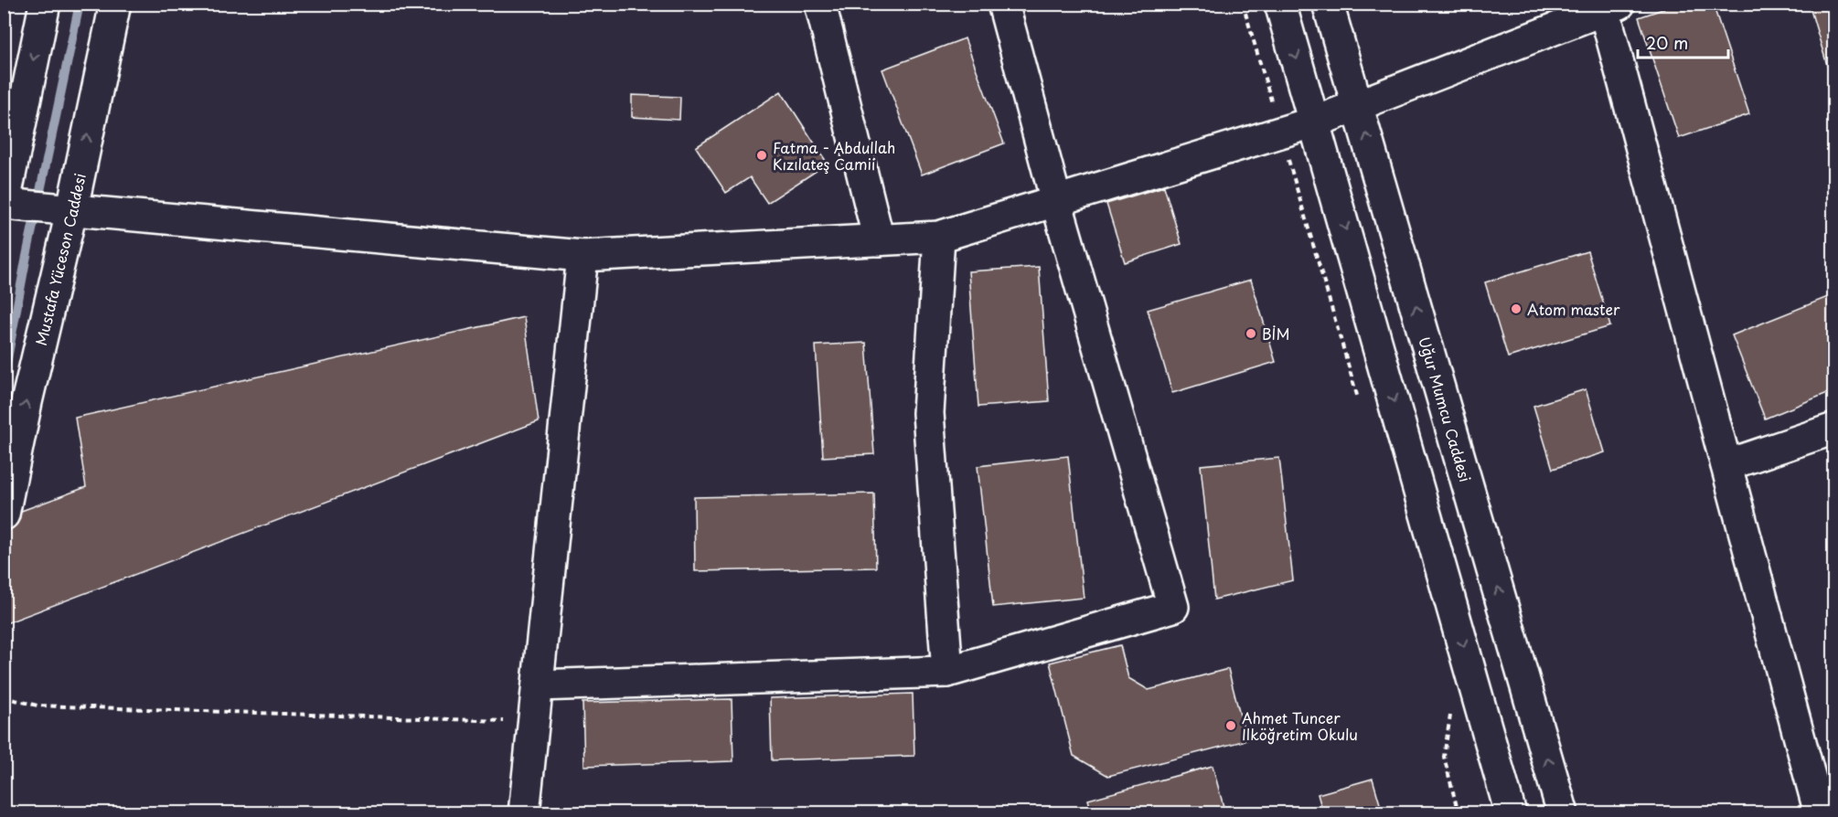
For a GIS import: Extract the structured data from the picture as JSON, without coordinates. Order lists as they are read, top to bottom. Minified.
{"streets":{"street":["Mustafa Yüceson Caddesi","Uğur Mumcu Caddesi"]},"places":["Fatma - Abdullah Kızılateş Camii","Atom master","BİM","Ahmet Tuncer Ilköğretim Okulu"],"scale_bar":"20 m"}
